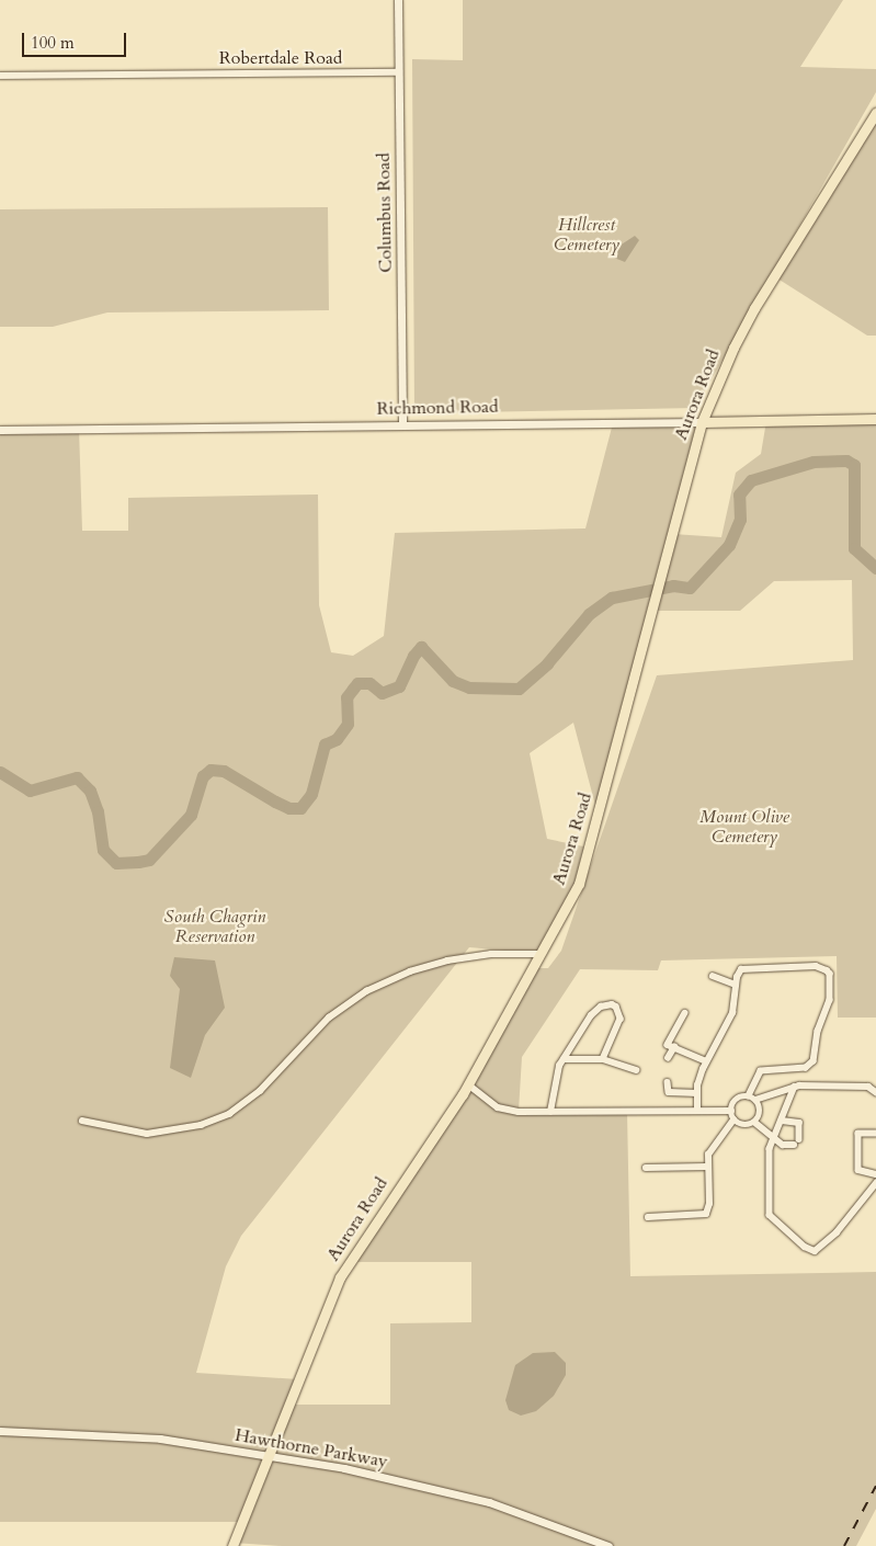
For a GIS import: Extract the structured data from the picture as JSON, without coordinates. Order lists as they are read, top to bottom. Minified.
{"streets":{"main road":["Aurora Road","Richmond Road"],"street":["Robertdale Road","Columbus Road","Hawthorne Parkway"]},"crossings":[["Robertdale Road","Columbus Road"],["Columbus Road","Richmond Road"],["Aurora Road","Richmond Road"],["Aurora Road","Hawthorne Parkway"]],"parks":["Hillcrest Cemetery","Mount Olive Cemetery","South Chagrin Reservation"],"scale_bar":"100 m"}
